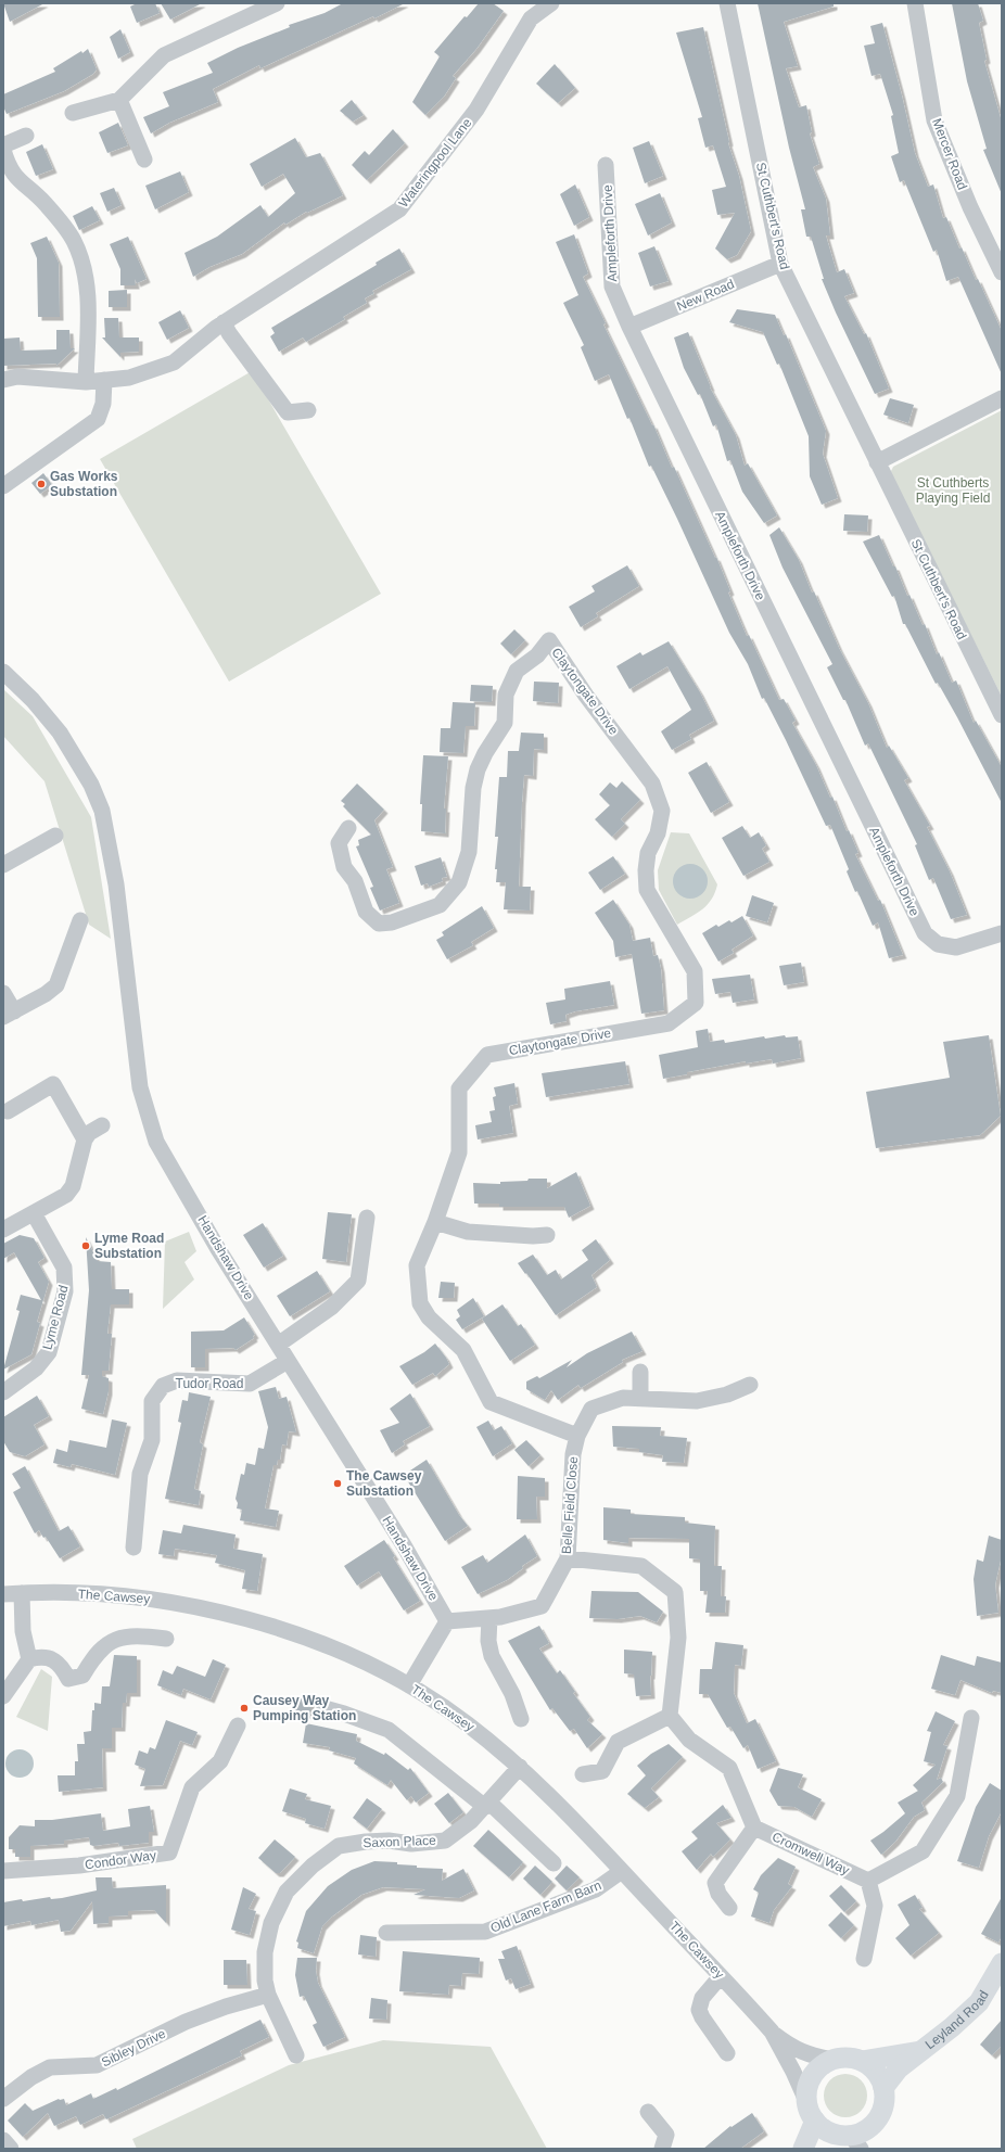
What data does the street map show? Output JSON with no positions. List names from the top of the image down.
{
  "streets": {
    "main road": ["Leyland Road"],
    "street": [
      "Mercer Road",
      "Wateringpool Lane",
      "St Cuthbert's Road",
      "Ampleforth Drive",
      "New Road",
      "Claytongate Drive",
      "Handshaw Drive",
      "Lyme Road",
      "Tudor Road",
      "Belle Field Close",
      "The Cawsey",
      "Saxon Place",
      "Cromwell Way",
      "Condor Way",
      "Old Lane Farm Barn",
      "Sibley Drive"
    ]
  },
  "crossings": [
    ["St Cuthbert's Road", "New Road"],
    ["Ampleforth Drive", "New Road"],
    ["Claytongate Drive", "Belle Field Close"],
    ["Handshaw Drive", "Tudor Road"],
    ["Handshaw Drive", "Belle Field Close"],
    ["The Cawsey", "Saxon Place"],
    ["The Cawsey", "Old Lane Farm Barn"],
    ["The Cawsey", "Leyland Road"],
    ["Saxon Place", "Sibley Drive"]
  ],
  "parks": ["St Cuthberts Playing Field"],
  "places": [
    "Gas Works Substation",
    "Lyme Road Substation",
    "The Cawsey Substation",
    "Causey Way Pumping Station"
  ]
}
